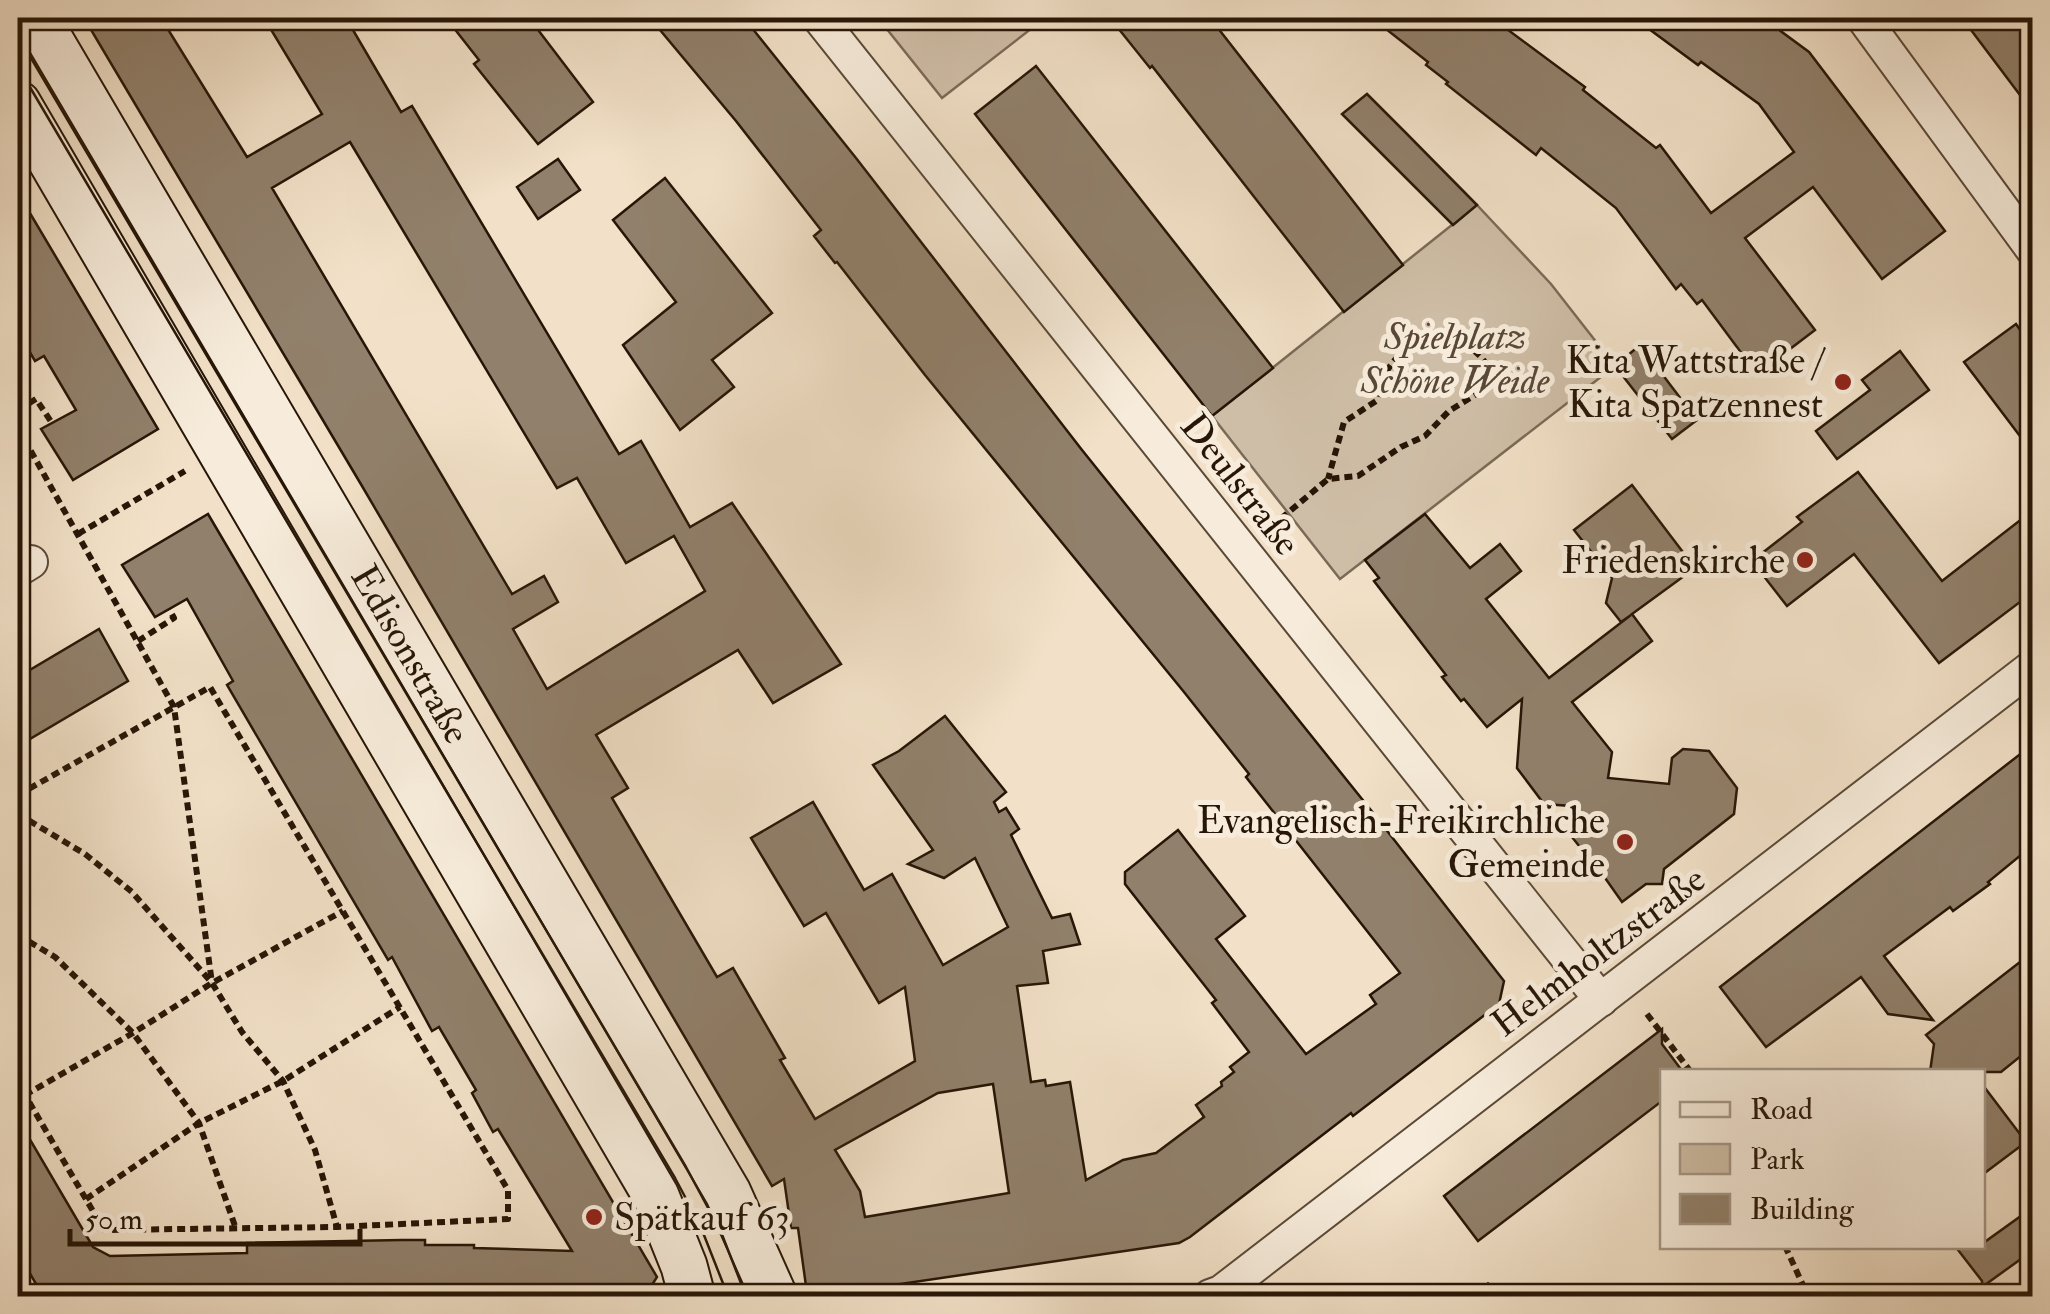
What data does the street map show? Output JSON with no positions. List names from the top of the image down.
{
  "streets": {
    "main road": ["Edisonstraße"],
    "street": ["Deulstraße", "Helmholtzstraße"]
  },
  "crossings": [
    ["Deulstraße", "Helmholtzstraße"]
  ],
  "parks": ["Spielplatz Schöne Weide"],
  "places": [
    "Kita Wattstraße / Kita Spatzennest",
    "Friedenskirche",
    "Evangelisch-Freikirchliche Gemeinde",
    "Spätkauf 63"
  ],
  "legend": ["Road", "Park", "Building"],
  "scale_bar": "50 m"
}
